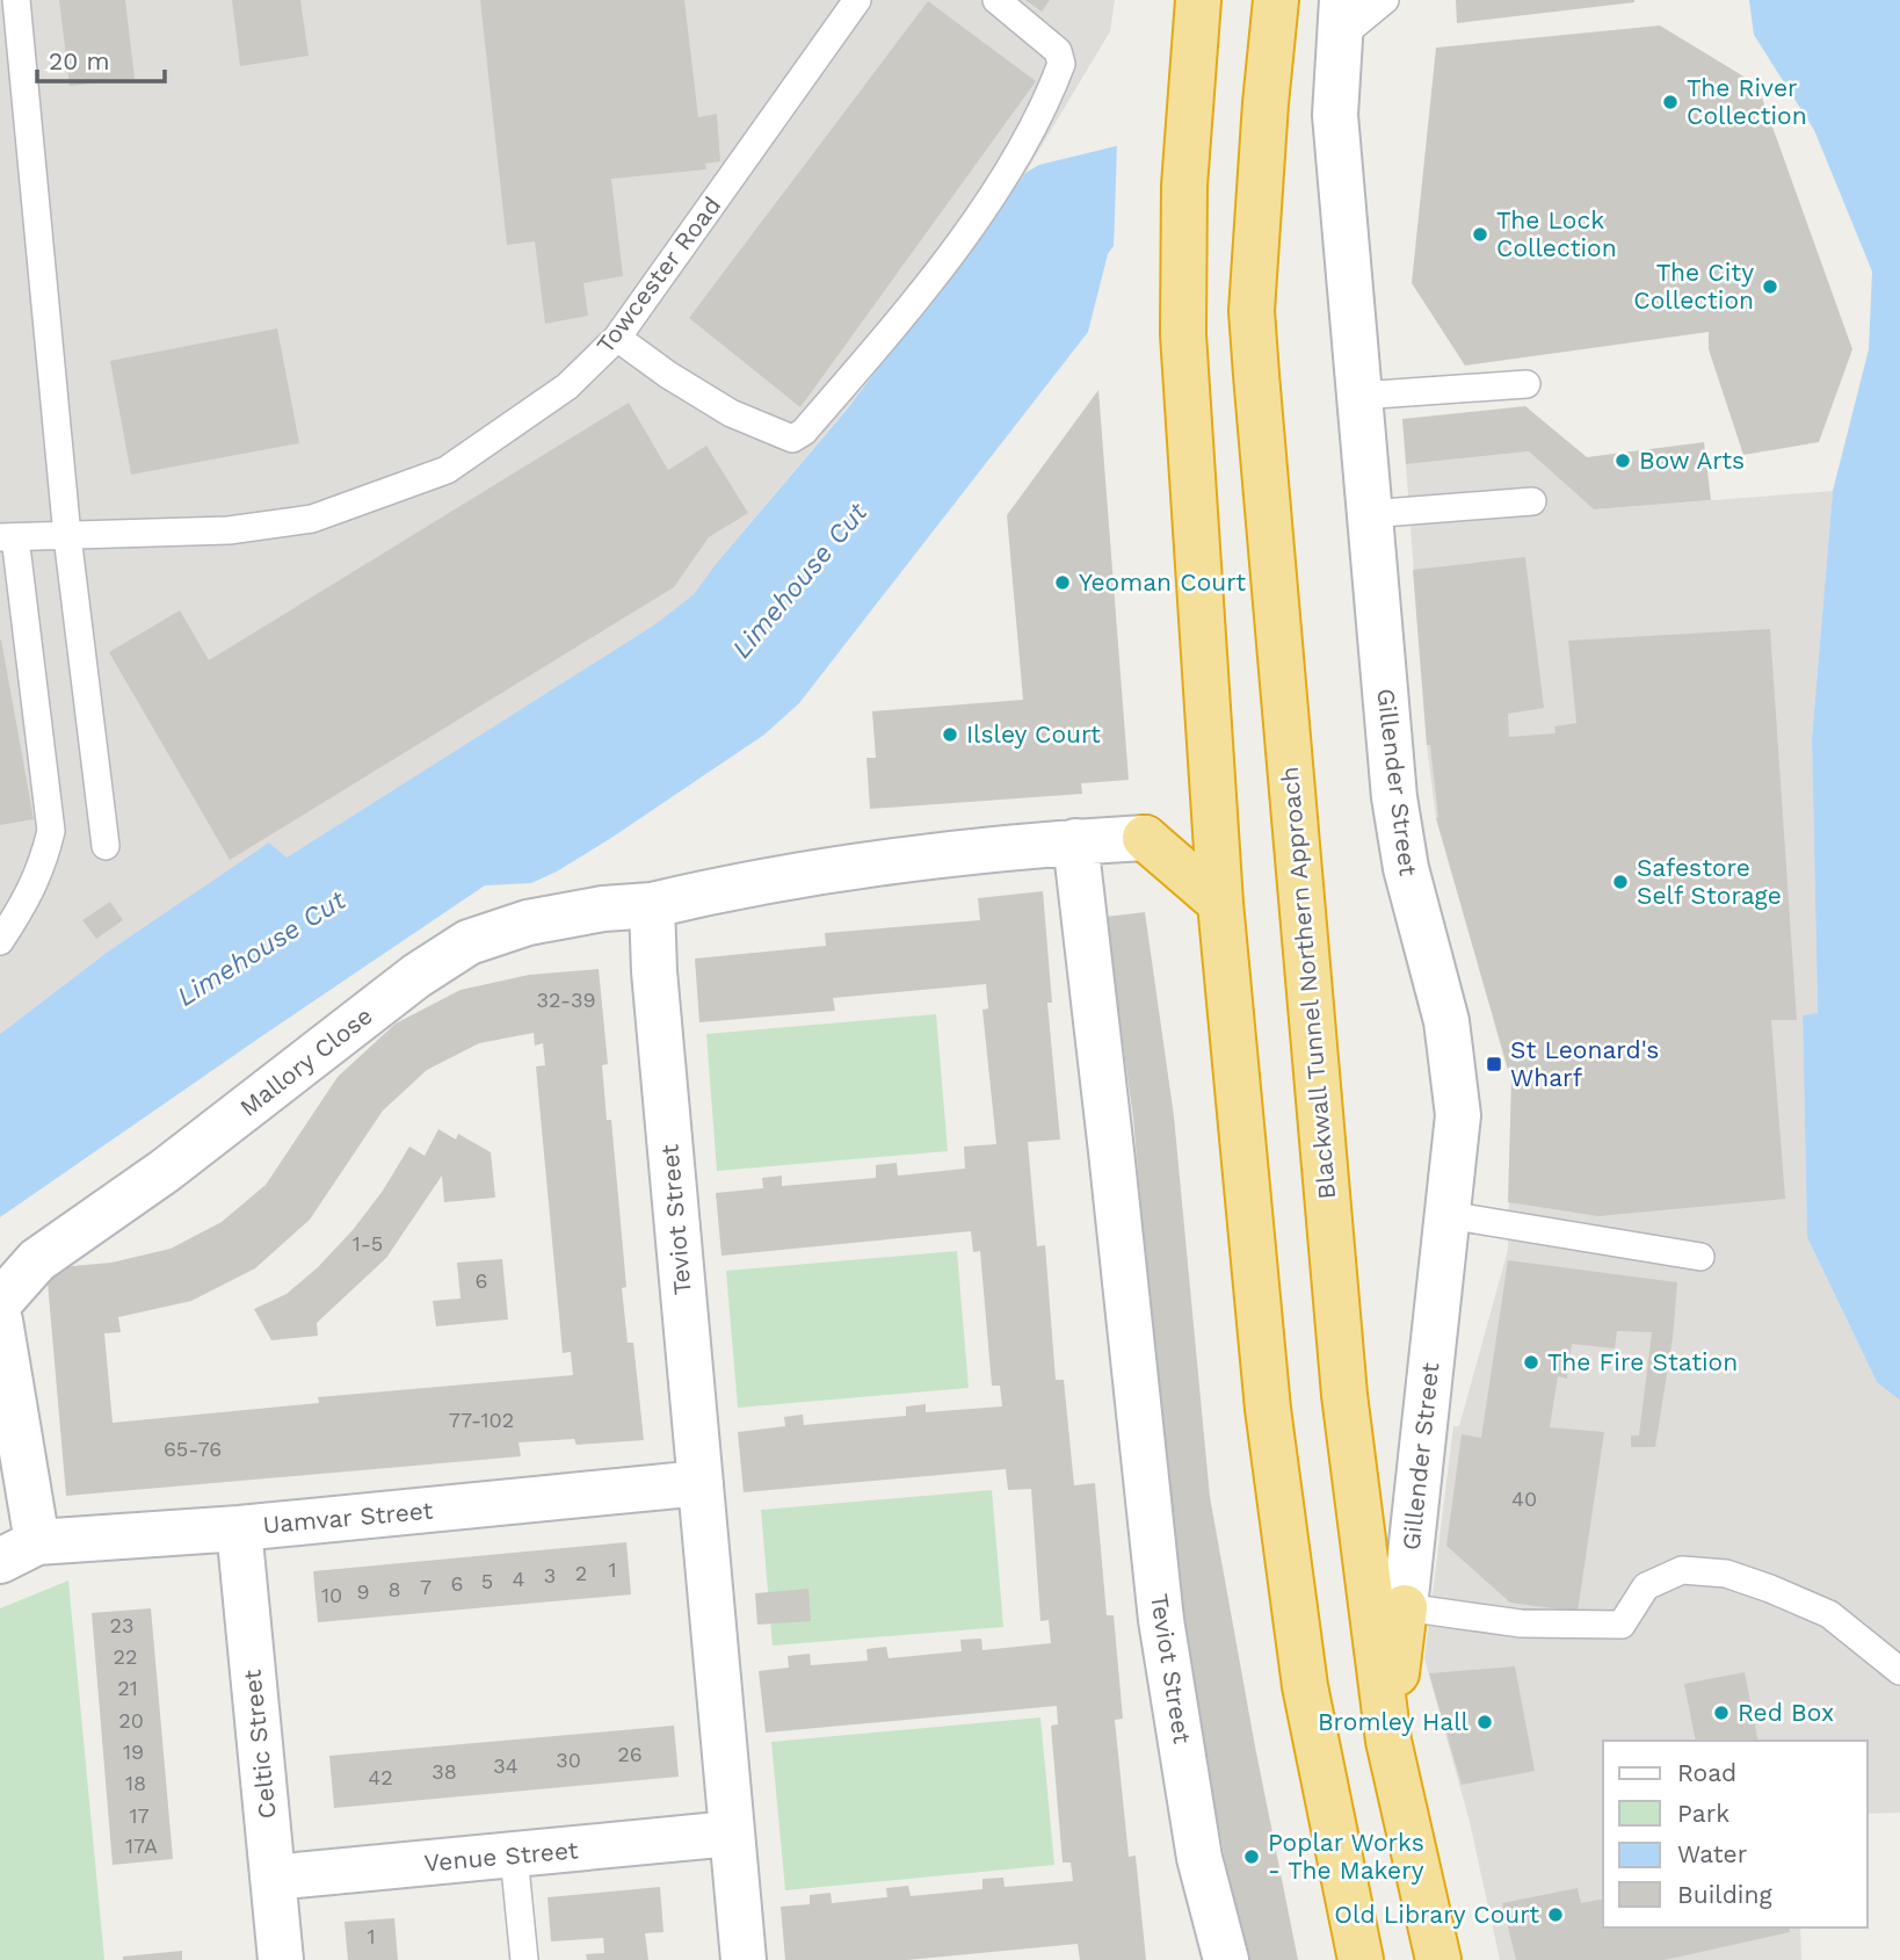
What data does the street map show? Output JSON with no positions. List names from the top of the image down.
{
  "streets": {
    "highway": ["Blackwall Tunnel Northern Approach"],
    "street": [
      "Gillender Street",
      "Mallory Close",
      "Teviot Street",
      "Uamvar Street",
      "Celtic Street",
      "Venue Street"
    ],
    "lane": ["Towcester Road"]
  },
  "crossings": [
    ["Mallory Close", "Teviot Street"],
    ["Teviot Street", "Uamvar Street"],
    ["Teviot Street", "Venue Street"],
    ["Uamvar Street", "Celtic Street"],
    ["Celtic Street", "Venue Street"]
  ],
  "water": ["Limehouse Cut"],
  "places": {
    "other": [
      "The River Collection",
      "The Lock Collection",
      "The City Collection",
      "Bow Arts",
      "Yeoman Court",
      "Ilsley Court",
      "Safestore Self Storage",
      "The Fire Station",
      "Red Box",
      "Bromley Hall",
      "Poplar Works - The Makery",
      "Old Library Court"
    ],
    "transit": ["St Leonard's Wharf"]
  },
  "house_numbers": [
    "32-39",
    "1-5",
    "6",
    "77-102",
    "65-76",
    "40",
    "1",
    "2",
    "3",
    "4",
    "5",
    "6",
    "7",
    "8",
    "9",
    "10",
    "23",
    "22",
    "21",
    "20",
    "19",
    "26",
    "30",
    "34",
    "38",
    "42",
    "18",
    "17",
    "17A",
    "1"
  ],
  "legend": [
    "Road",
    "Park",
    "Water",
    "Building"
  ],
  "scale_bar": "20 m"
}
